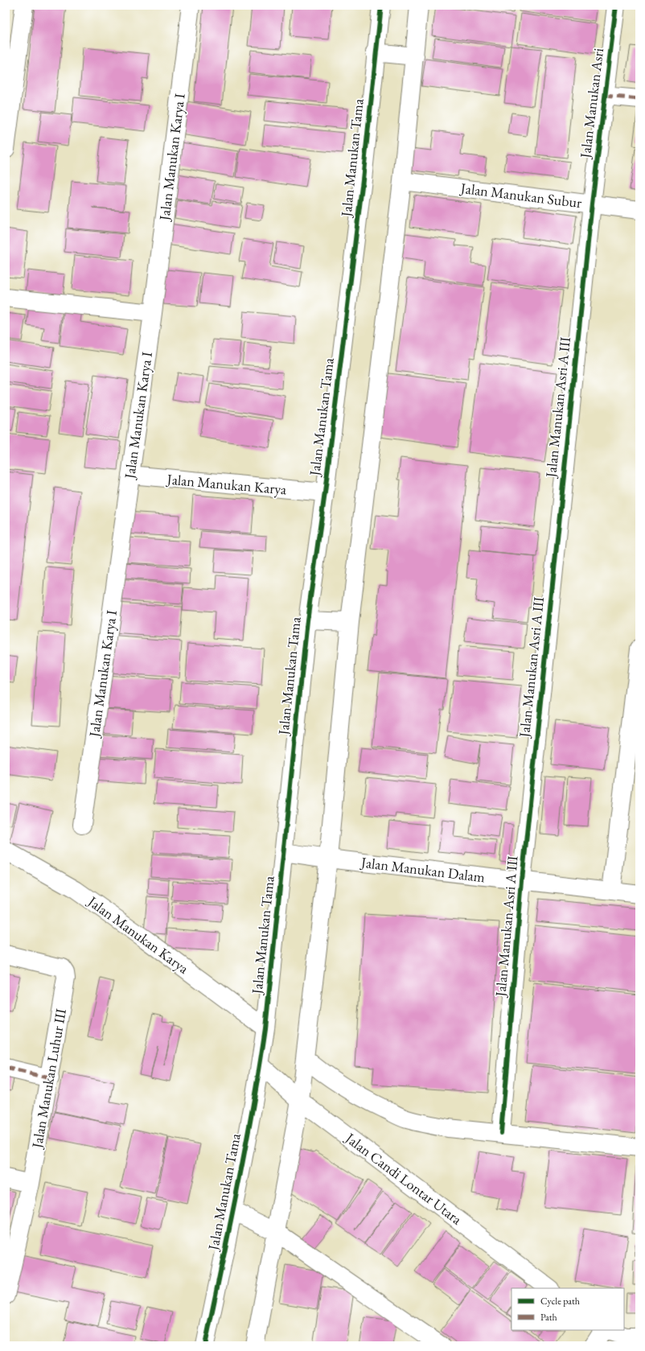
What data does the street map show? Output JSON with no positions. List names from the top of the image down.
{
  "streets": {
    "street": [
      "Jalan Manukan Asri",
      "Jalan Manukan Karya I",
      "Jalan Manukan Tama",
      "Jalan Manukan Subur",
      "Jalan Manukan Asri A III",
      "Jalan Manukan Karya",
      "Jalan Manukan Dalam",
      "Jalan Manukan Luhur III",
      "Jalan Candi Lontar Utara"
    ]
  },
  "crossings": [
    ["Jalan Manukan Asri", "Jalan Manukan Subur"],
    ["Jalan Manukan Asri", "Jalan Manukan Asri A III"],
    ["Jalan Manukan Karya I", "Jalan Manukan Karya"],
    ["Jalan Manukan Tama", "Jalan Manukan Karya"],
    ["Jalan Manukan Tama", "Jalan Manukan Dalam"],
    ["Jalan Manukan Tama", "Jalan Candi Lontar Utara"],
    ["Jalan Manukan Subur", "Jalan Manukan Asri A III"],
    ["Jalan Manukan Asri A III", "Jalan Manukan Dalam"]
  ],
  "legend": ["Cycle path", "Path"]
}
